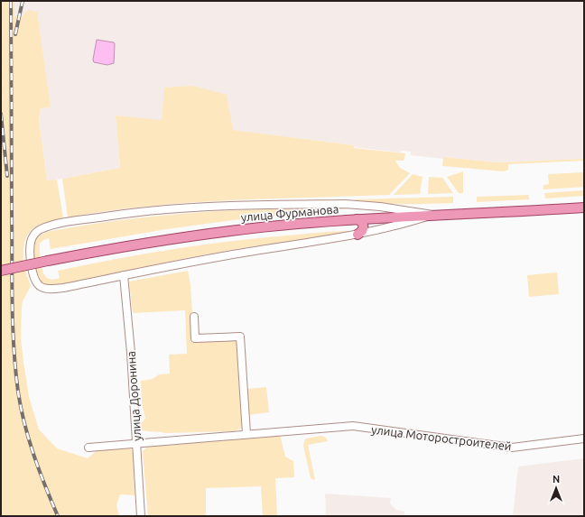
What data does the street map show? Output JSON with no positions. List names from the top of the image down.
{
  "streets": {
    "main road": ["улица Фурманова"],
    "street": ["улица Доронина", "улица Моторостроителей"]
  },
  "crossings": [
    ["улица Доронина", "улица Моторостроителей"]
  ],
  "north": "top"
}
